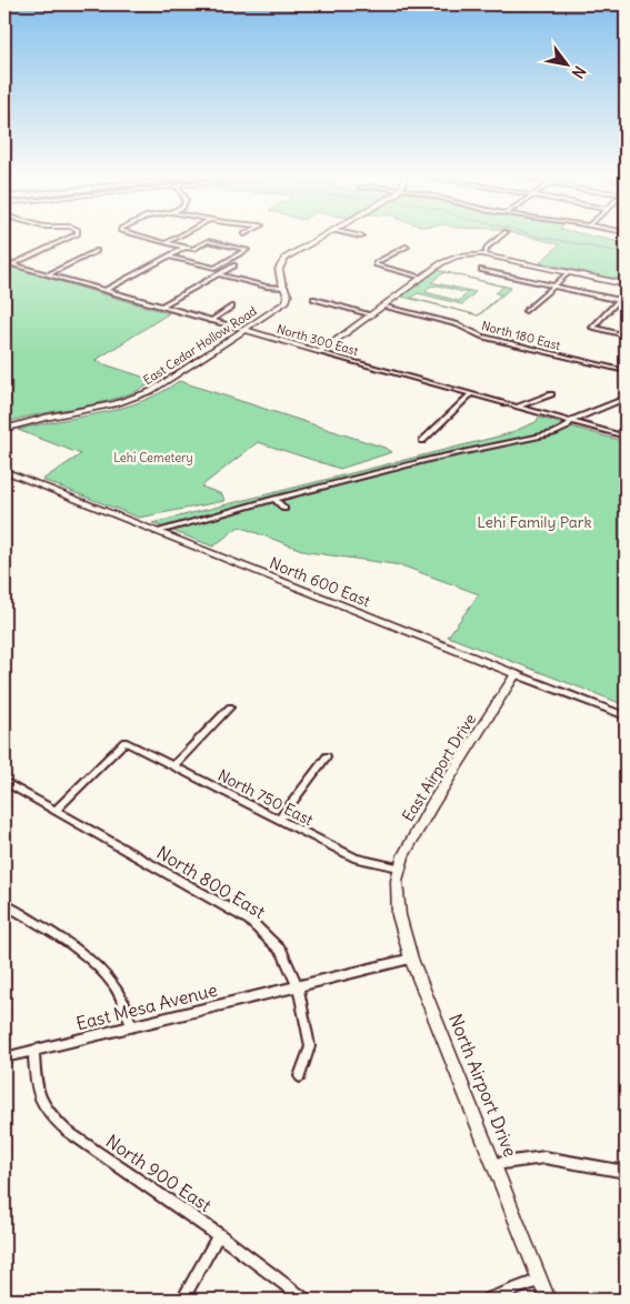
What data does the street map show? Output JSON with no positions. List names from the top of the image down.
{
  "streets": {
    "street": [
      "North 180 East",
      "North 300 East",
      "East Cedar Hollow Road",
      "North 600 East",
      "East Airport Drive",
      "North 750 East",
      "North 800 East",
      "East Mesa Avenue",
      "North Airport Drive",
      "North 900 East"
    ]
  },
  "crossings": [
    ["North 300 East", "East Cedar Hollow Road"],
    ["North 600 East", "East Airport Drive"],
    ["East Airport Drive", "North 750 East"],
    ["East Airport Drive", "North Airport Drive"],
    ["North 750 East", "North 800 East"],
    ["North 750 East", "North Airport Drive"],
    ["North 800 East", "East Mesa Avenue"],
    ["East Mesa Avenue", "North Airport Drive"],
    ["East Mesa Avenue", "North 900 East"]
  ],
  "parks": ["Lehi Cemetery", "Lehi Family Park"],
  "north": "bottom right"
}
